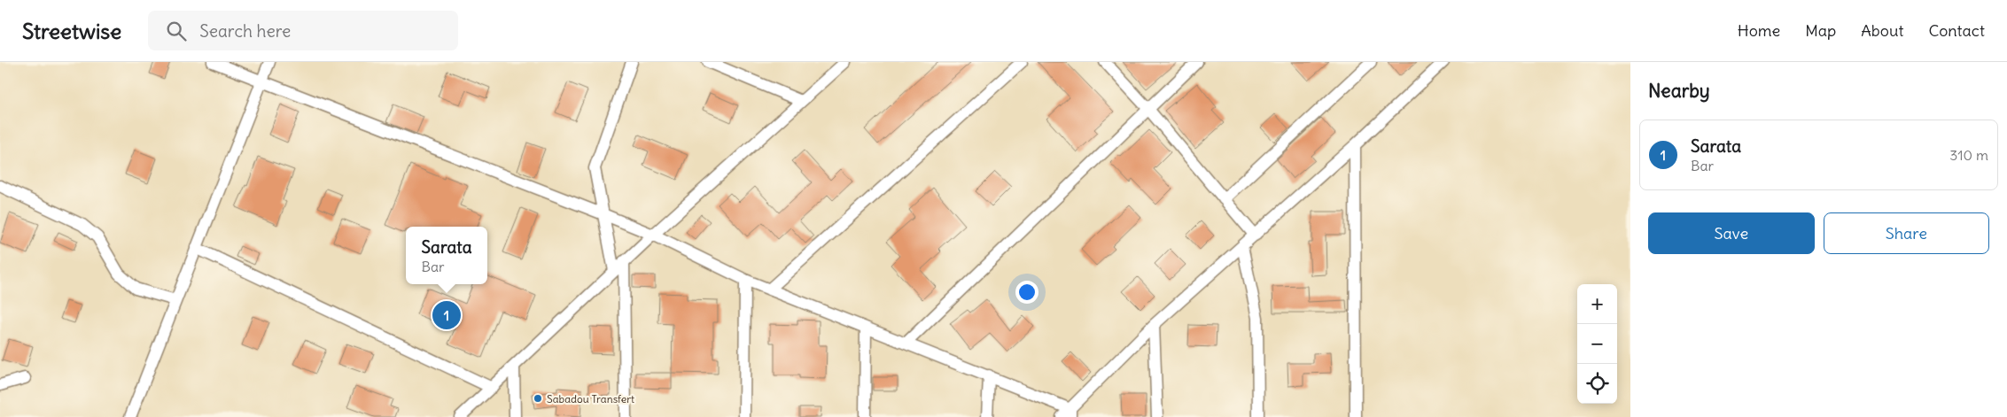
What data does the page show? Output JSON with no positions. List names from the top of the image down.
{
  "places": ["Sabadou Transfert"],
  "page": {
    "header": "Streetwise",
    "search": "Search here",
    "nav": [
      "Home",
      "Map",
      "About",
      "Contact"
    ],
    "heading": "Nearby",
    "list": [
      {
        "mark": "1",
        "name": "Sarata",
        "note": "Bar",
        "value": "310 m"
      }
    ],
    "buttons": ["Save", "Share"],
    "popup": ["Sarata", "Bar"],
    "map_buttons": ["+", "−"],
    "pins": "1"
  }
}
